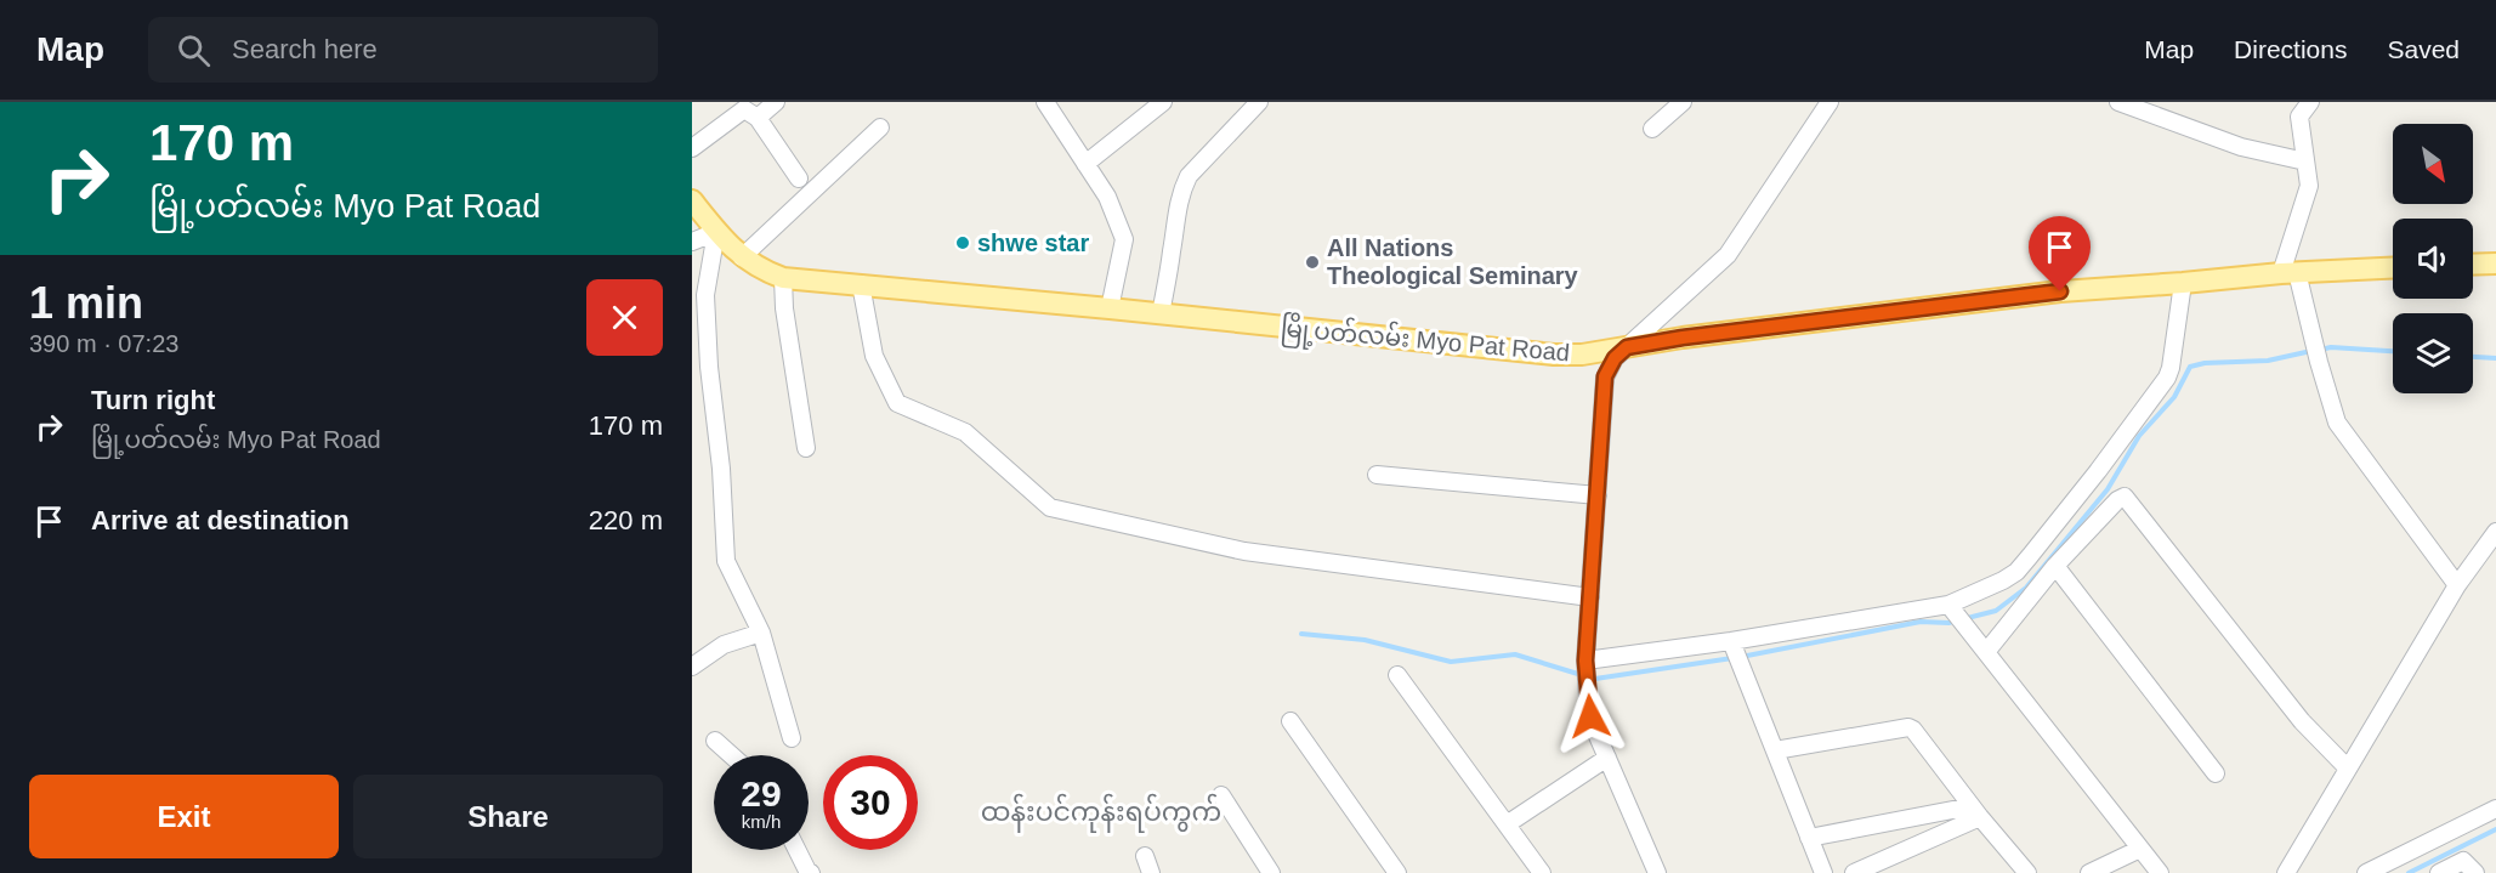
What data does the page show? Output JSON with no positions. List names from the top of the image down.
{
  "streets": {
    "main road": ["မြို့ပတ်လမ်း Myo Pat Road"]
  },
  "districts": ["ထန်းပင်ကုန်းရပ်ကွက်"],
  "places": ["shwe star", "All Nations Theological Seminary"],
  "north": "bottom right",
  "page": {
    "header": "Map",
    "search": "Search here",
    "nav": ["Map", "Directions", "Saved"],
    "turn": ["170 m", "မြို့ပတ်လမ်း Myo Pat Road"],
    "heading": ["1 min", "390 m · 07:23"],
    "list": [
      {
        "name": "Turn right",
        "note": "မြို့ပတ်လမ်း Myo Pat Road",
        "value": "170 m"
      },
      {
        "name": "Arrive at destination",
        "value": "220 m"
      }
    ],
    "speed": "29 km/h",
    "limit": "30",
    "buttons": ["Exit", "Share"]
  }
}
